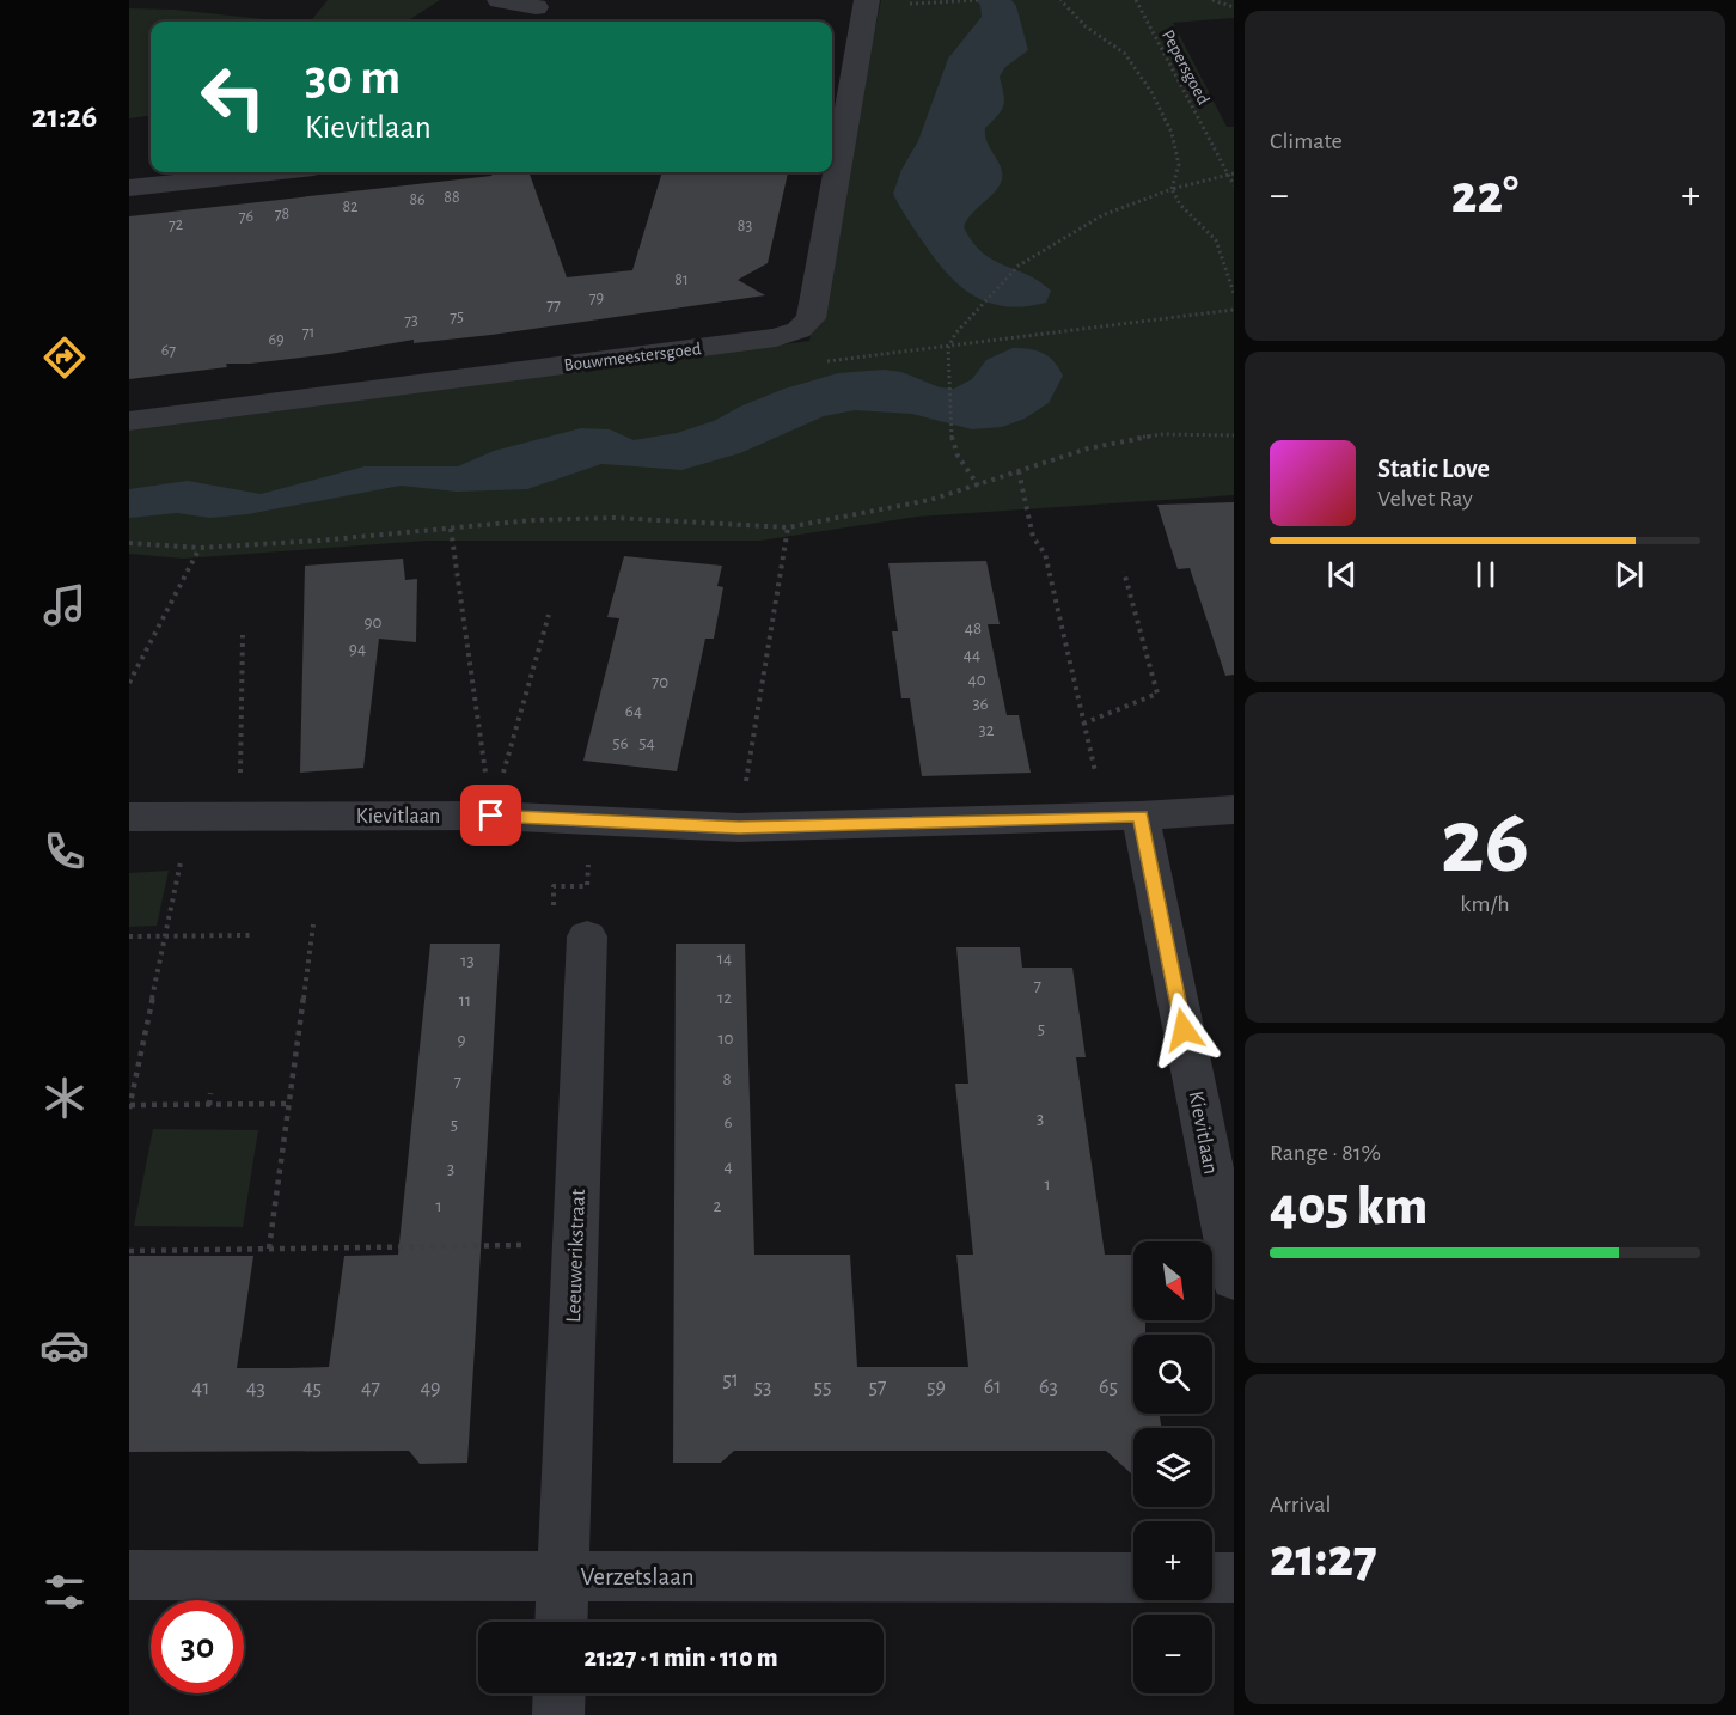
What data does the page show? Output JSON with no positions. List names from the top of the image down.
{
  "streets": {
    "street": [
      "Bouwmeestersgoed",
      "Kievitlaan",
      "Leeuwerikstraat",
      "Verzetslaan"
    ],
    "path": ["Pepersgoed"]
  },
  "crossings": [
    ["Leeuwerikstraat", "Verzetslaan"]
  ],
  "house_numbers": [
    "88",
    "86",
    "82",
    "78",
    "76",
    "72",
    "83",
    "81",
    "79",
    "77",
    "75",
    "73",
    "71",
    "69",
    "67",
    "90",
    "48",
    "94",
    "44",
    "40",
    "70",
    "36",
    "64",
    "32",
    "56",
    "54",
    "14",
    "13",
    "7",
    "12",
    "11",
    "5",
    "10",
    "9",
    "8",
    "7",
    "3",
    "6",
    "5",
    "4",
    "3",
    "1",
    "1",
    "2",
    "51",
    "53",
    "55",
    "57",
    "59",
    "61",
    "63",
    "65",
    "41",
    "43",
    "45",
    "47",
    "49"
  ],
  "north": "bottom right",
  "page": {
    "tabs": "21:26",
    "tile": [
      "Climate",
      ["26", "km/h"],
      ["Range · 81%", "405 km"],
      ["Arrival", "21:27"]
    ],
    "turn": ["30 m", "Kievitlaan"],
    "heat": ["−", "22°", "+"],
    "song": ["Static Love", "Velvet Ray"],
    "map_buttons": ["+", "−"],
    "limit": "30",
    "trip": "21:27 · 1 min · 110 m"
  }
}
